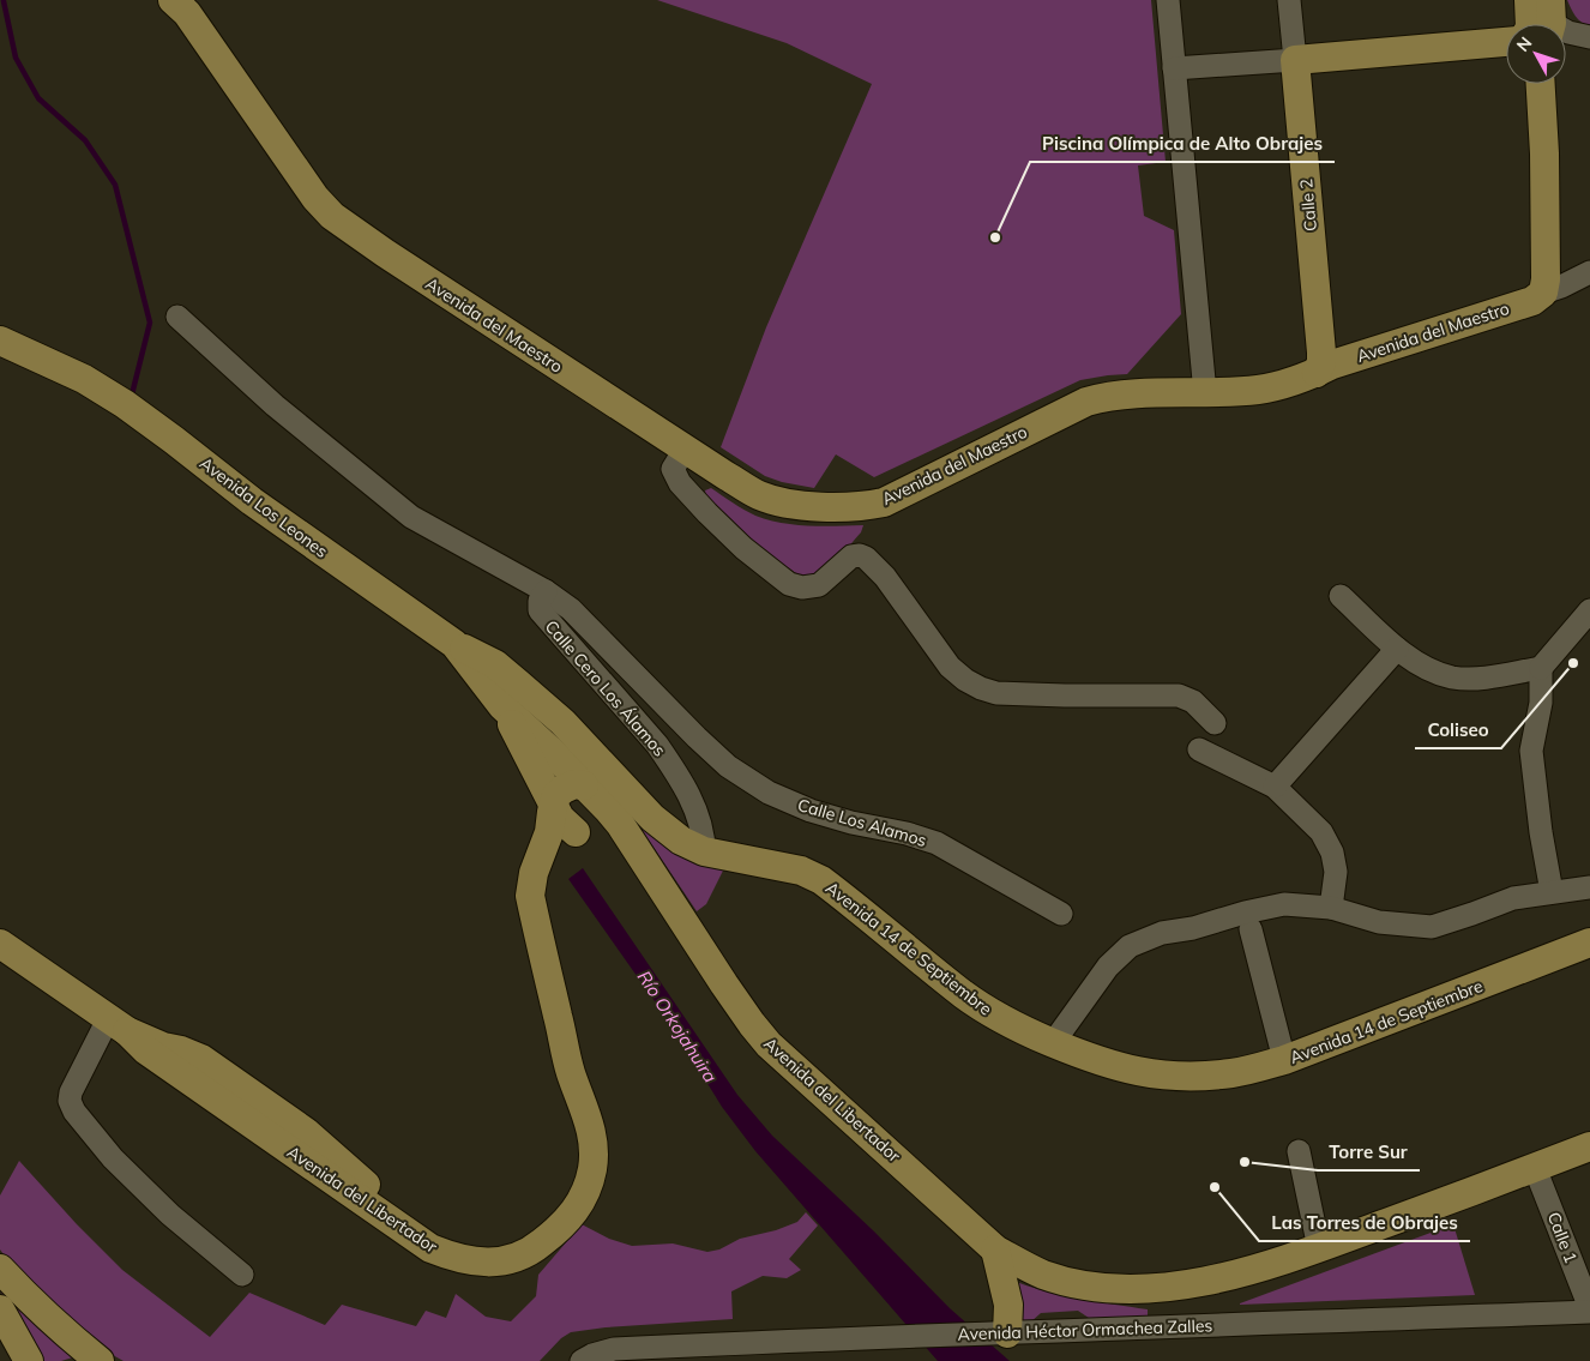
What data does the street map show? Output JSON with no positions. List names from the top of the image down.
{
  "streets": {
    "main road": [
      "Calle 2",
      "Avenida del Maestro",
      "Avenida Los Leones",
      "Avenida 14 de Septiembre",
      "Avenida del Libertador"
    ],
    "street": [
      "Calle Cero Los Álamos",
      "Calle Los Alamos",
      "Calle 1",
      "Avenida Héctor Ormachea Zalles"
    ]
  },
  "crossings": [
    ["Calle 2", "Avenida del Maestro"],
    ["Avenida Los Leones", "Avenida 14 de Septiembre"],
    ["Avenida Los Leones", "Avenida del Libertador"],
    ["Calle Cero Los Álamos", "Calle Los Alamos"],
    ["Calle Cero Los Álamos", "Avenida 14 de Septiembre"],
    ["Avenida del Libertador", "Calle 1"],
    ["Calle 1", "Avenida Héctor Ormachea Zalles"]
  ],
  "water": ["Río Orkojahuira"],
  "places": [
    "Piscina Olímpica de Alto Obrajes",
    "Coliseo",
    "Torre Sur",
    "Las Torres de Obrajes"
  ],
  "north": "top left"
}
